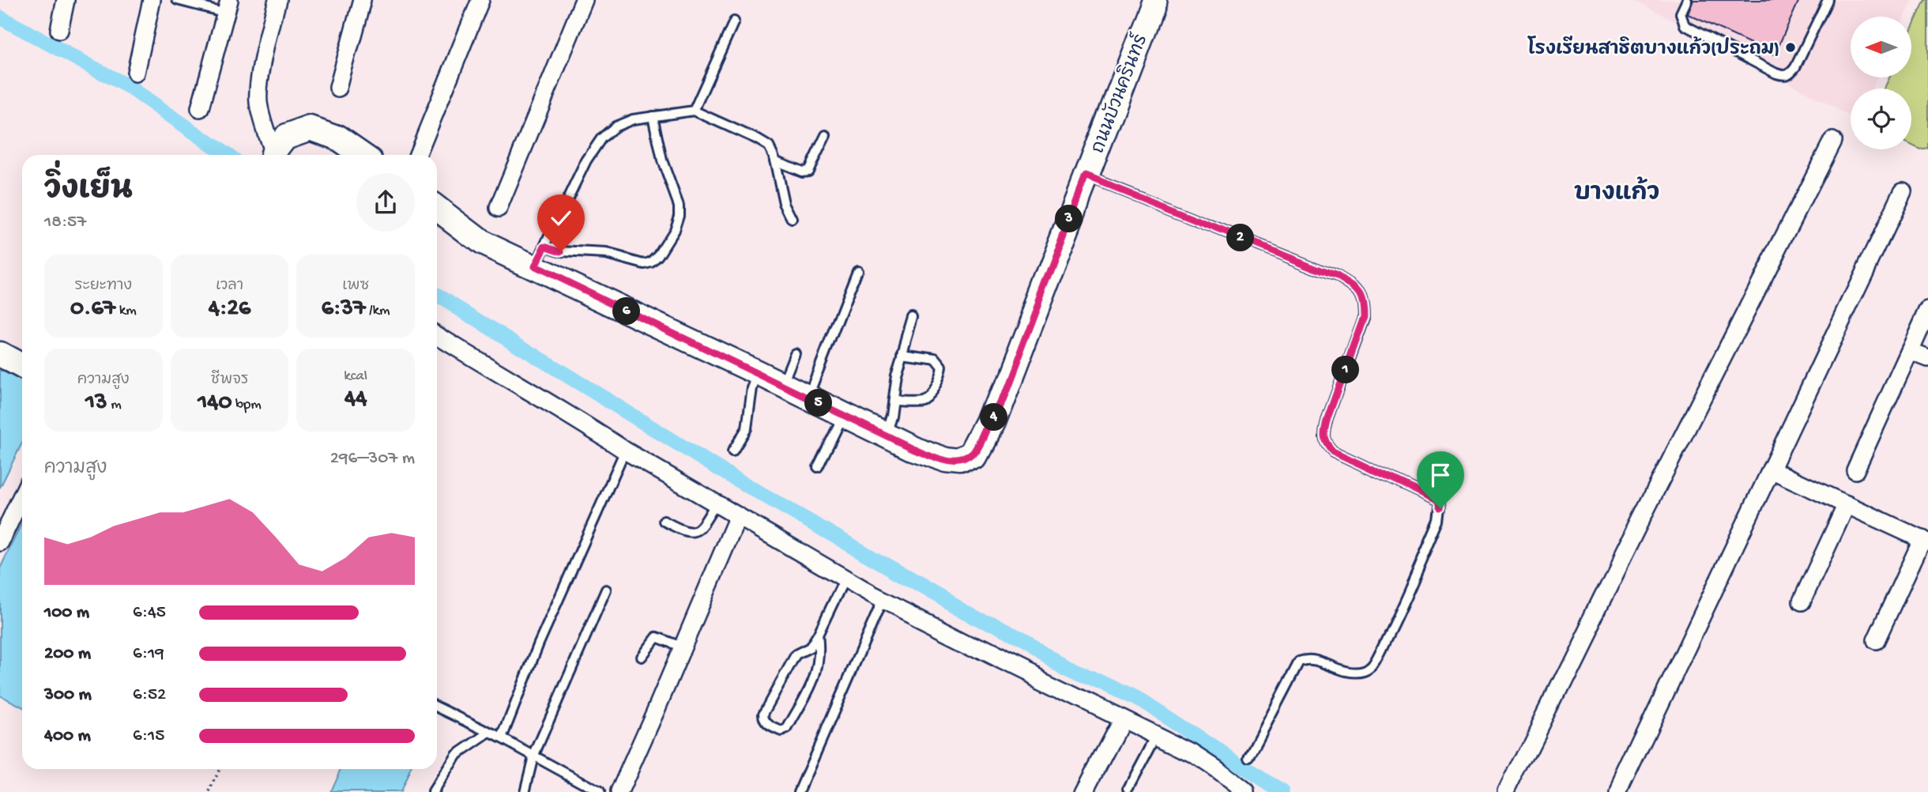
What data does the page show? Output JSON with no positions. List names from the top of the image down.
{
  "streets": {
    "street": ["ถนนบัวนครินทร์"]
  },
  "districts": ["บางแก้ว"],
  "places": ["โรงเรียนสาธิตบางแก้ว(ประถม)"],
  "north": "left",
  "page": {
    "heading": ["วิ่งเย็น", "18:57"],
    "pins": [
      "3",
      "2",
      "6",
      "1",
      "5",
      "4"
    ],
    "stats": [
      ["ระยะทาง", "0.67 km"],
      ["เวลา", "4:26"],
      ["เพซ", "6:37 /km"],
      ["ความสูง", "13 m"],
      ["ชีพจร", "140 bpm"],
      ["kcal", "44"]
    ],
    "chart": ["ความสูง", "296–307 m"],
    "list": [
      {
        "name": "100 m",
        "note": "6:45"
      },
      {
        "name": "200 m",
        "note": "6:19"
      },
      {
        "name": "300 m",
        "note": "6:52"
      },
      {
        "name": "400 m",
        "note": "6:15"
      }
    ]
  }
}
